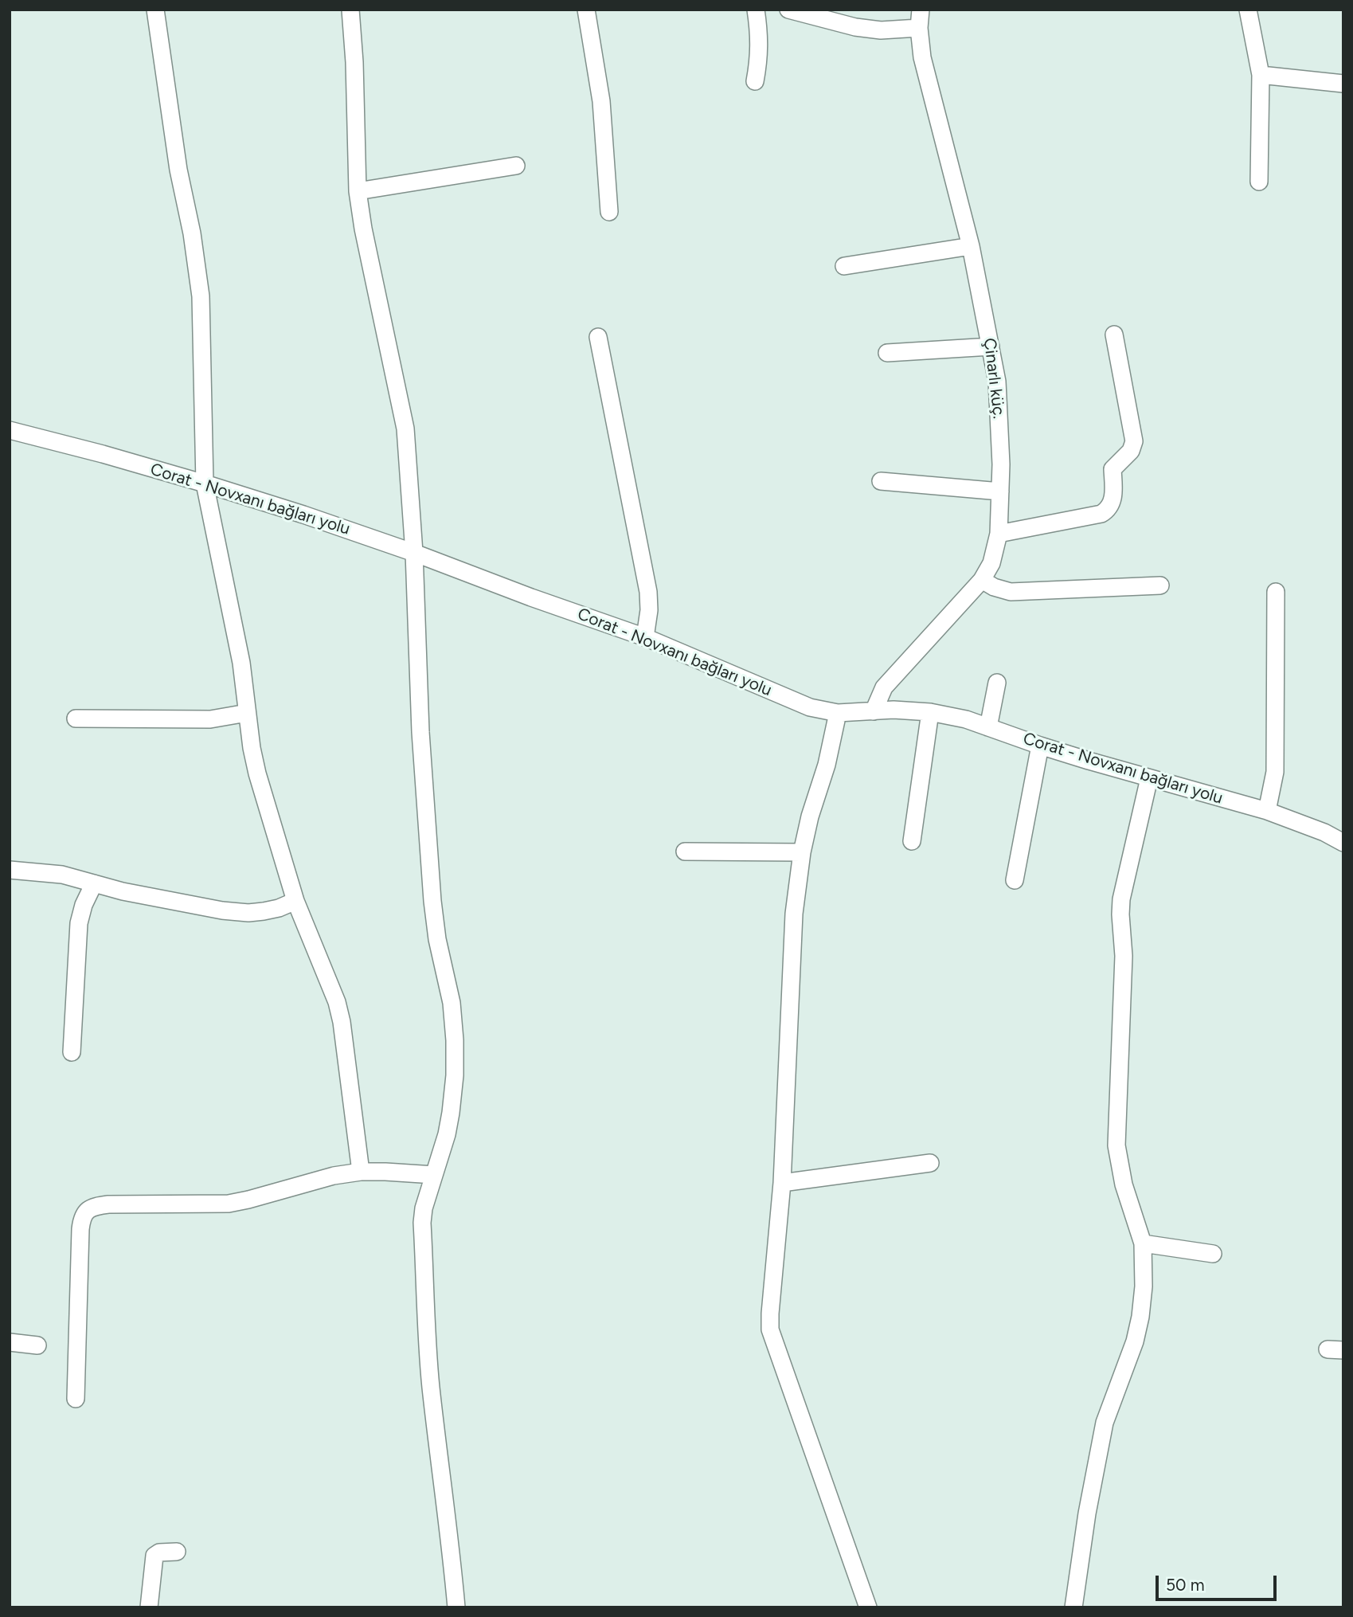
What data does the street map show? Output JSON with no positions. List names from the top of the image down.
{
  "streets": {
    "street": ["Çinarlı küç.", "Corat - Novxanı bağları yolu"]
  },
  "crossings": [
    ["Çinarlı küç.", "Corat - Novxanı bağları yolu"]
  ],
  "scale_bar": "50 m"
}
